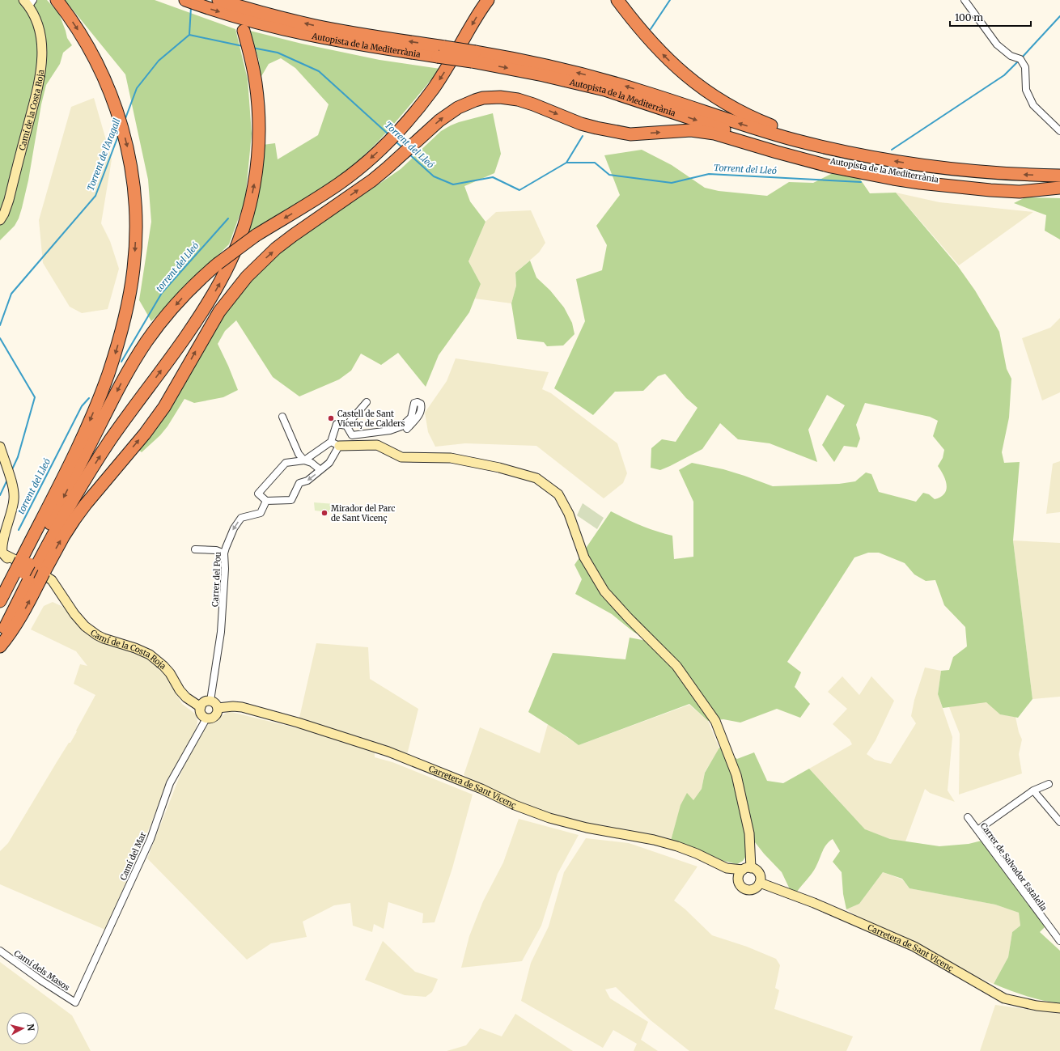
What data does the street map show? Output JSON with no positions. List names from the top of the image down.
{
  "streets": {
    "highway": ["Autopista de la Mediterrània"],
    "street": [
      "Camí de la Costa Roja",
      "Carrer del Pou",
      "Carretera de Sant Vicenç",
      "Camí del Mar",
      "Carrer de Salvador Estalella",
      "Camí dels Masos"
    ]
  },
  "crossings": [
    ["Camí de la Costa Roja", "Carrer del Pou"],
    ["Camí de la Costa Roja", "Carretera de Sant Vicenç"],
    ["Camí de la Costa Roja", "Camí del Mar"],
    ["Carrer del Pou", "Carretera de Sant Vicenç"],
    ["Carrer del Pou", "Camí del Mar"],
    ["Carretera de Sant Vicenç", "Camí del Mar"],
    ["Camí del Mar", "Camí dels Masos"]
  ],
  "water": ["Torrent del Lleó", "Torrent de l'Aragall", "torrent del Lleó"],
  "places": ["Castell de Sant Vicenç de Calders", "Mirador del Parc de Sant Vicenç"],
  "scale_bar": "100 m",
  "north": "right"
}
